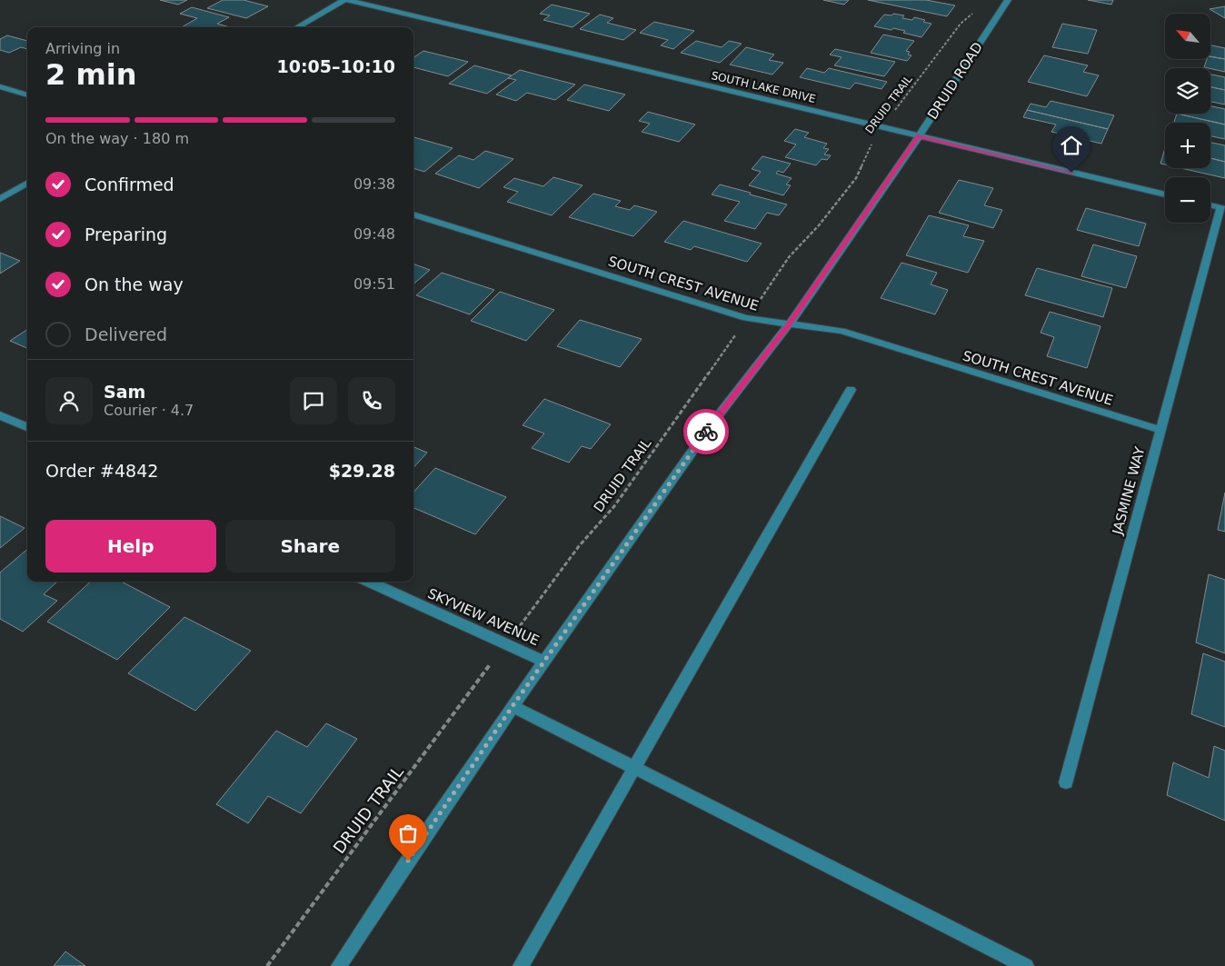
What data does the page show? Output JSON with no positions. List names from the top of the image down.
{
  "streets": {
    "street": [
      "DRUID ROAD",
      "SOUTH LAKE DRIVE",
      "SOUTH CREST AVENUE",
      "JASMINE WAY",
      "SKYVIEW AVENUE"
    ],
    "path": ["DRUID TRAIL"]
  },
  "crossings": [
    ["DRUID ROAD", "SOUTH LAKE DRIVE"],
    ["DRUID ROAD", "SOUTH CREST AVENUE"],
    ["DRUID ROAD", "SKYVIEW AVENUE"],
    ["SOUTH LAKE DRIVE", "DRUID TRAIL"],
    ["SOUTH CREST AVENUE", "JASMINE WAY"]
  ],
  "north": "top left",
  "page": {
    "map_buttons": ["+", "−"],
    "heading": ["2 min", "Arriving in", "10:05–10:10"],
    "panel": [
      "Sam",
      "Courier · 4.7",
      "Order #4842",
      "$29.28"
    ],
    "bar": "On the way · 180 m",
    "list": [
      ["Confirmed", "09:38"],
      ["Preparing", "09:48"],
      ["On the way", "09:51"],
      "Delivered"
    ],
    "buttons": ["Help", "Share"]
  }
}
